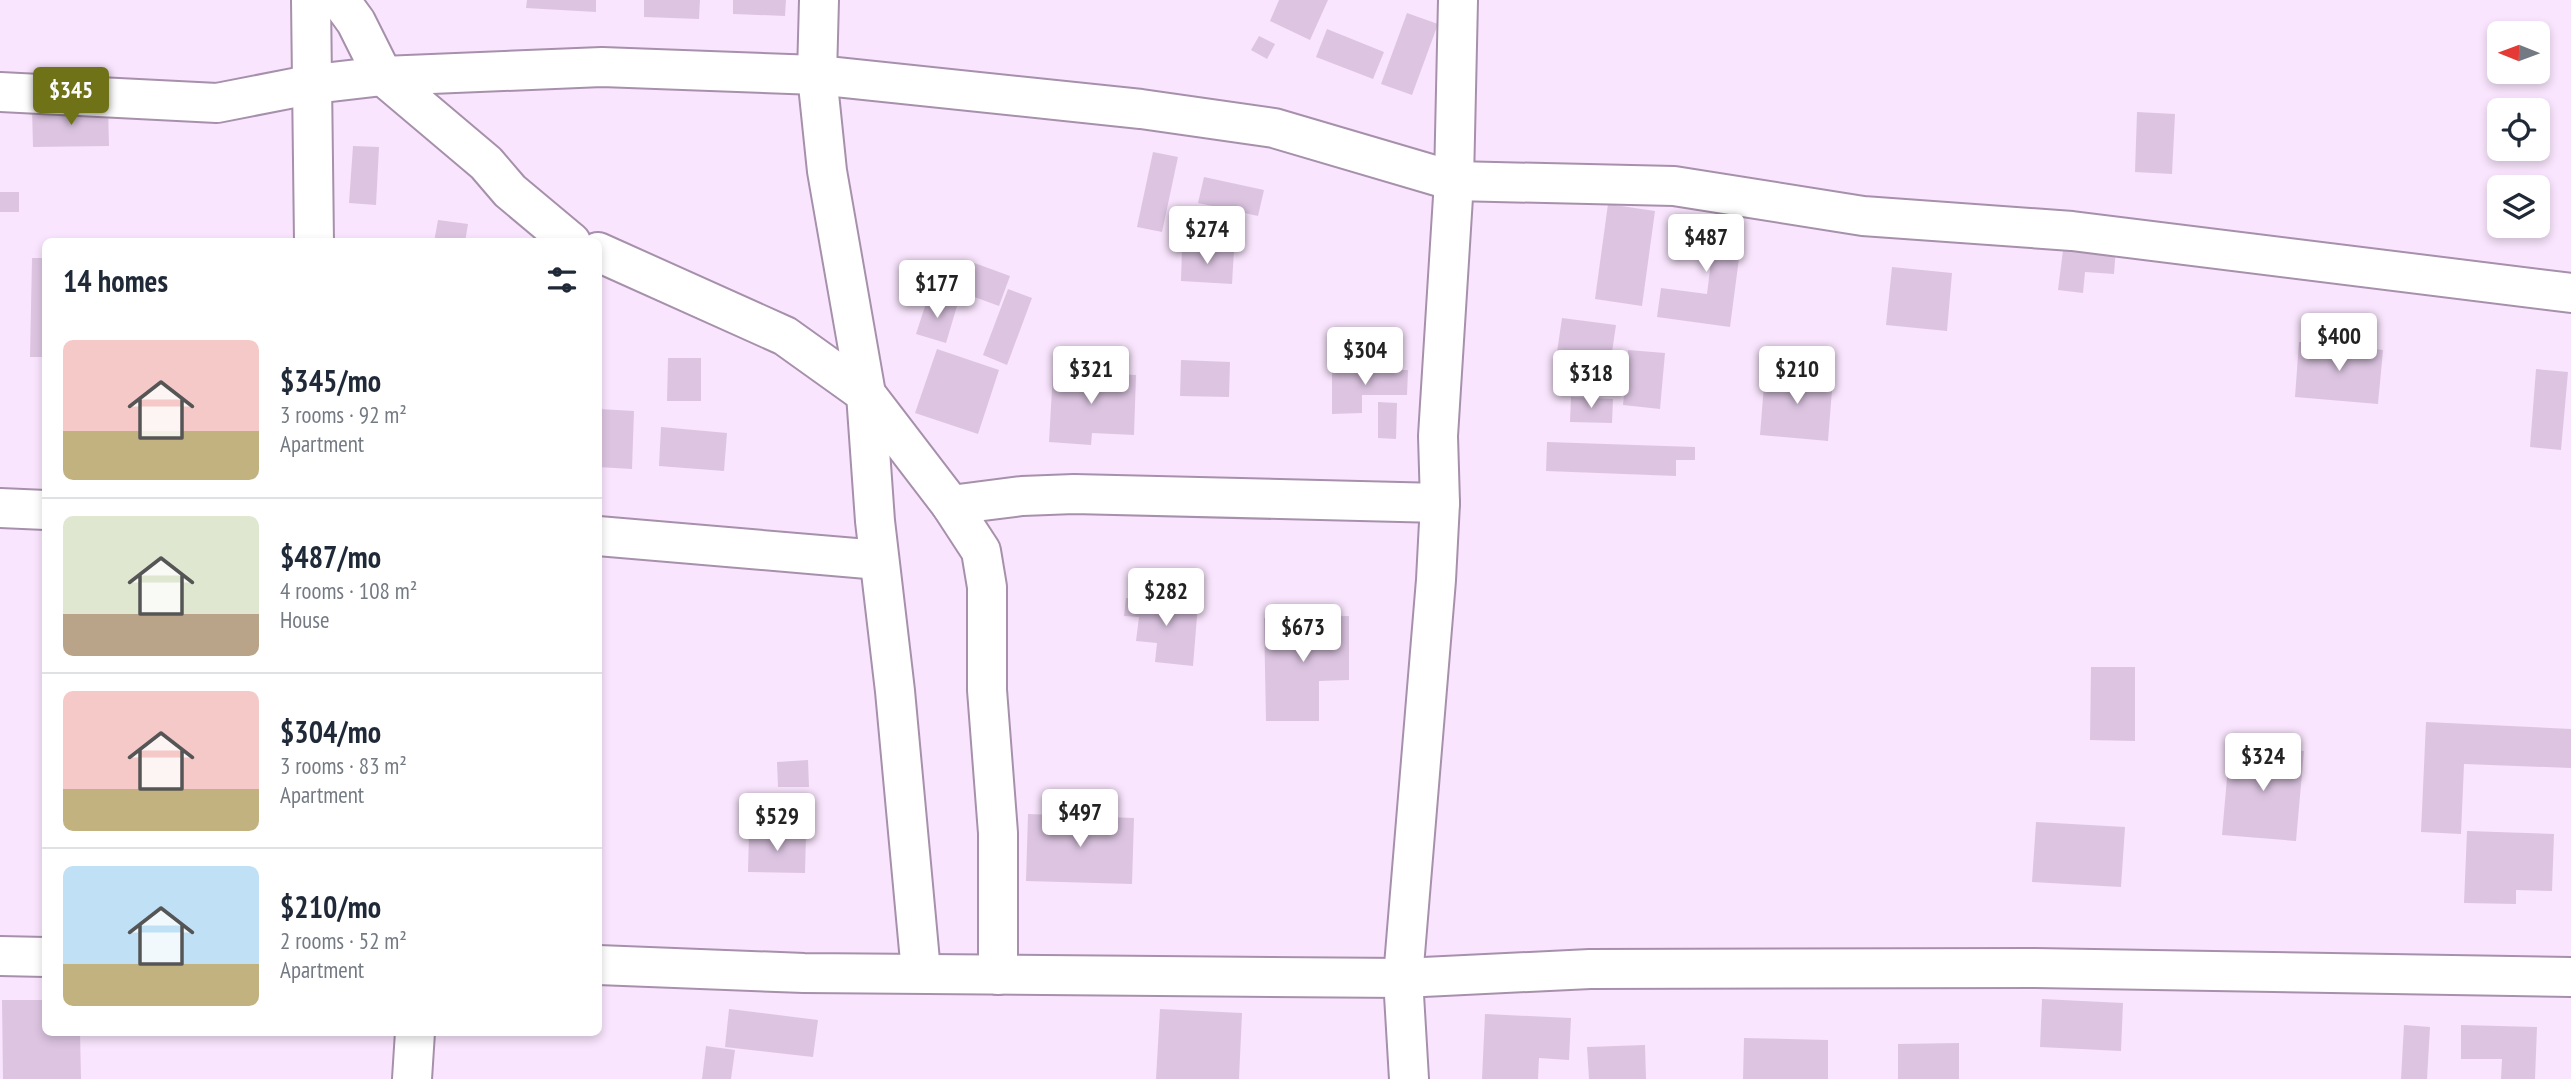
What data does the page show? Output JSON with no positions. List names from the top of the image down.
{
  "north": "left",
  "page": {
    "price": [
      "$345",
      "$274",
      "$487",
      "$177",
      "$400",
      "$304",
      "$321",
      "$210",
      "$318",
      "$282",
      "$673",
      "$324",
      "$497",
      "$529"
    ],
    "heading": "14 homes",
    "list": [
      {
        "name": "$345/mo",
        "note": "3 rooms · 92 m² · Apartment"
      },
      {
        "name": "$487/mo",
        "note": "4 rooms · 108 m² · House"
      },
      {
        "name": "$304/mo",
        "note": "3 rooms · 83 m² · Apartment"
      },
      {
        "name": "$210/mo",
        "note": "2 rooms · 52 m² · Apartment"
      }
    ]
  }
}
